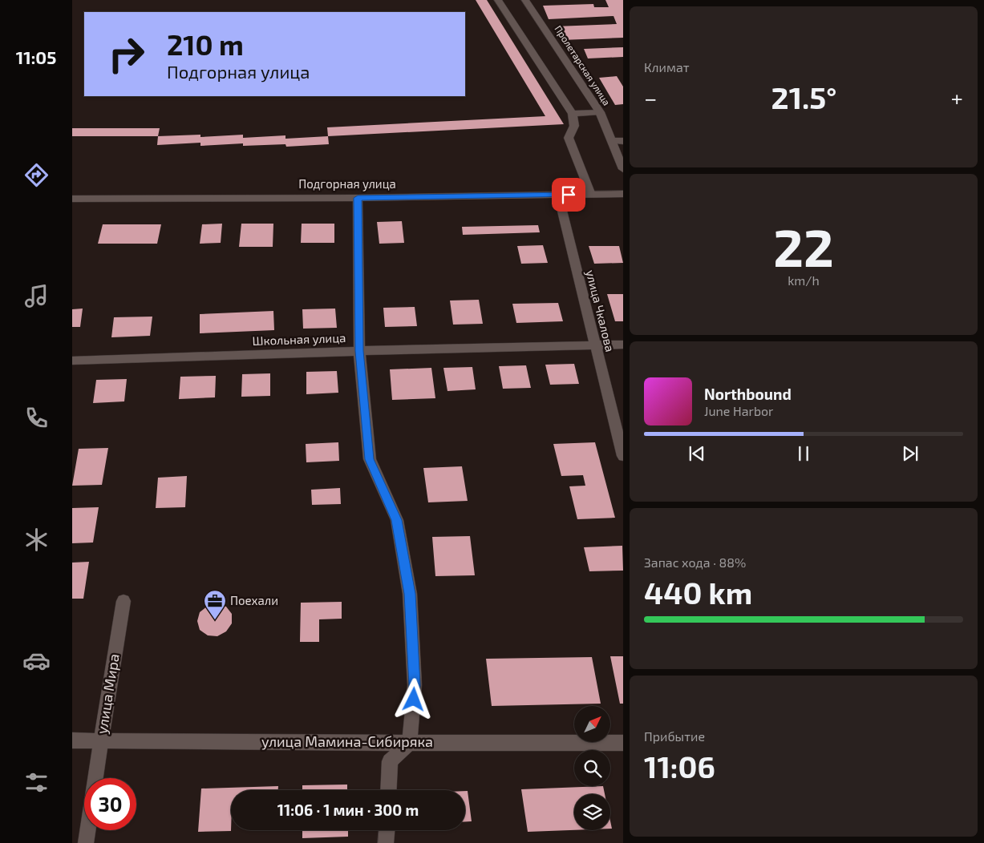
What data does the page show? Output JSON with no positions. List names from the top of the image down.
{
  "streets": {
    "street": [
      "Пролетарская улица",
      "Подгорная улица",
      "улица Чкалова",
      "Школьная улица",
      "улица Мира",
      "улица Мамина-Сибиряка"
    ]
  },
  "crossings": [
    ["Подгорная улица", "улица Чкалова"],
    ["улица Чкалова", "Школьная улица"],
    ["улица Мира", "улица Мамина-Сибиряка"]
  ],
  "places": {
    "office": ["Поехали"]
  },
  "north": "top right",
  "page": {
    "tabs": "11:05",
    "tile": [
      "Климат",
      ["22", "km/h"],
      ["Запас хода · 88%", "440 km"],
      ["Прибытие", "11:06"]
    ],
    "turn": ["210 m", "Подгорная улица"],
    "heat": ["−", "21.5°", "+"],
    "song": ["Northbound", "June Harbor"],
    "limit": "30",
    "trip": "11:06 · 1 мин · 300 m"
  }
}
